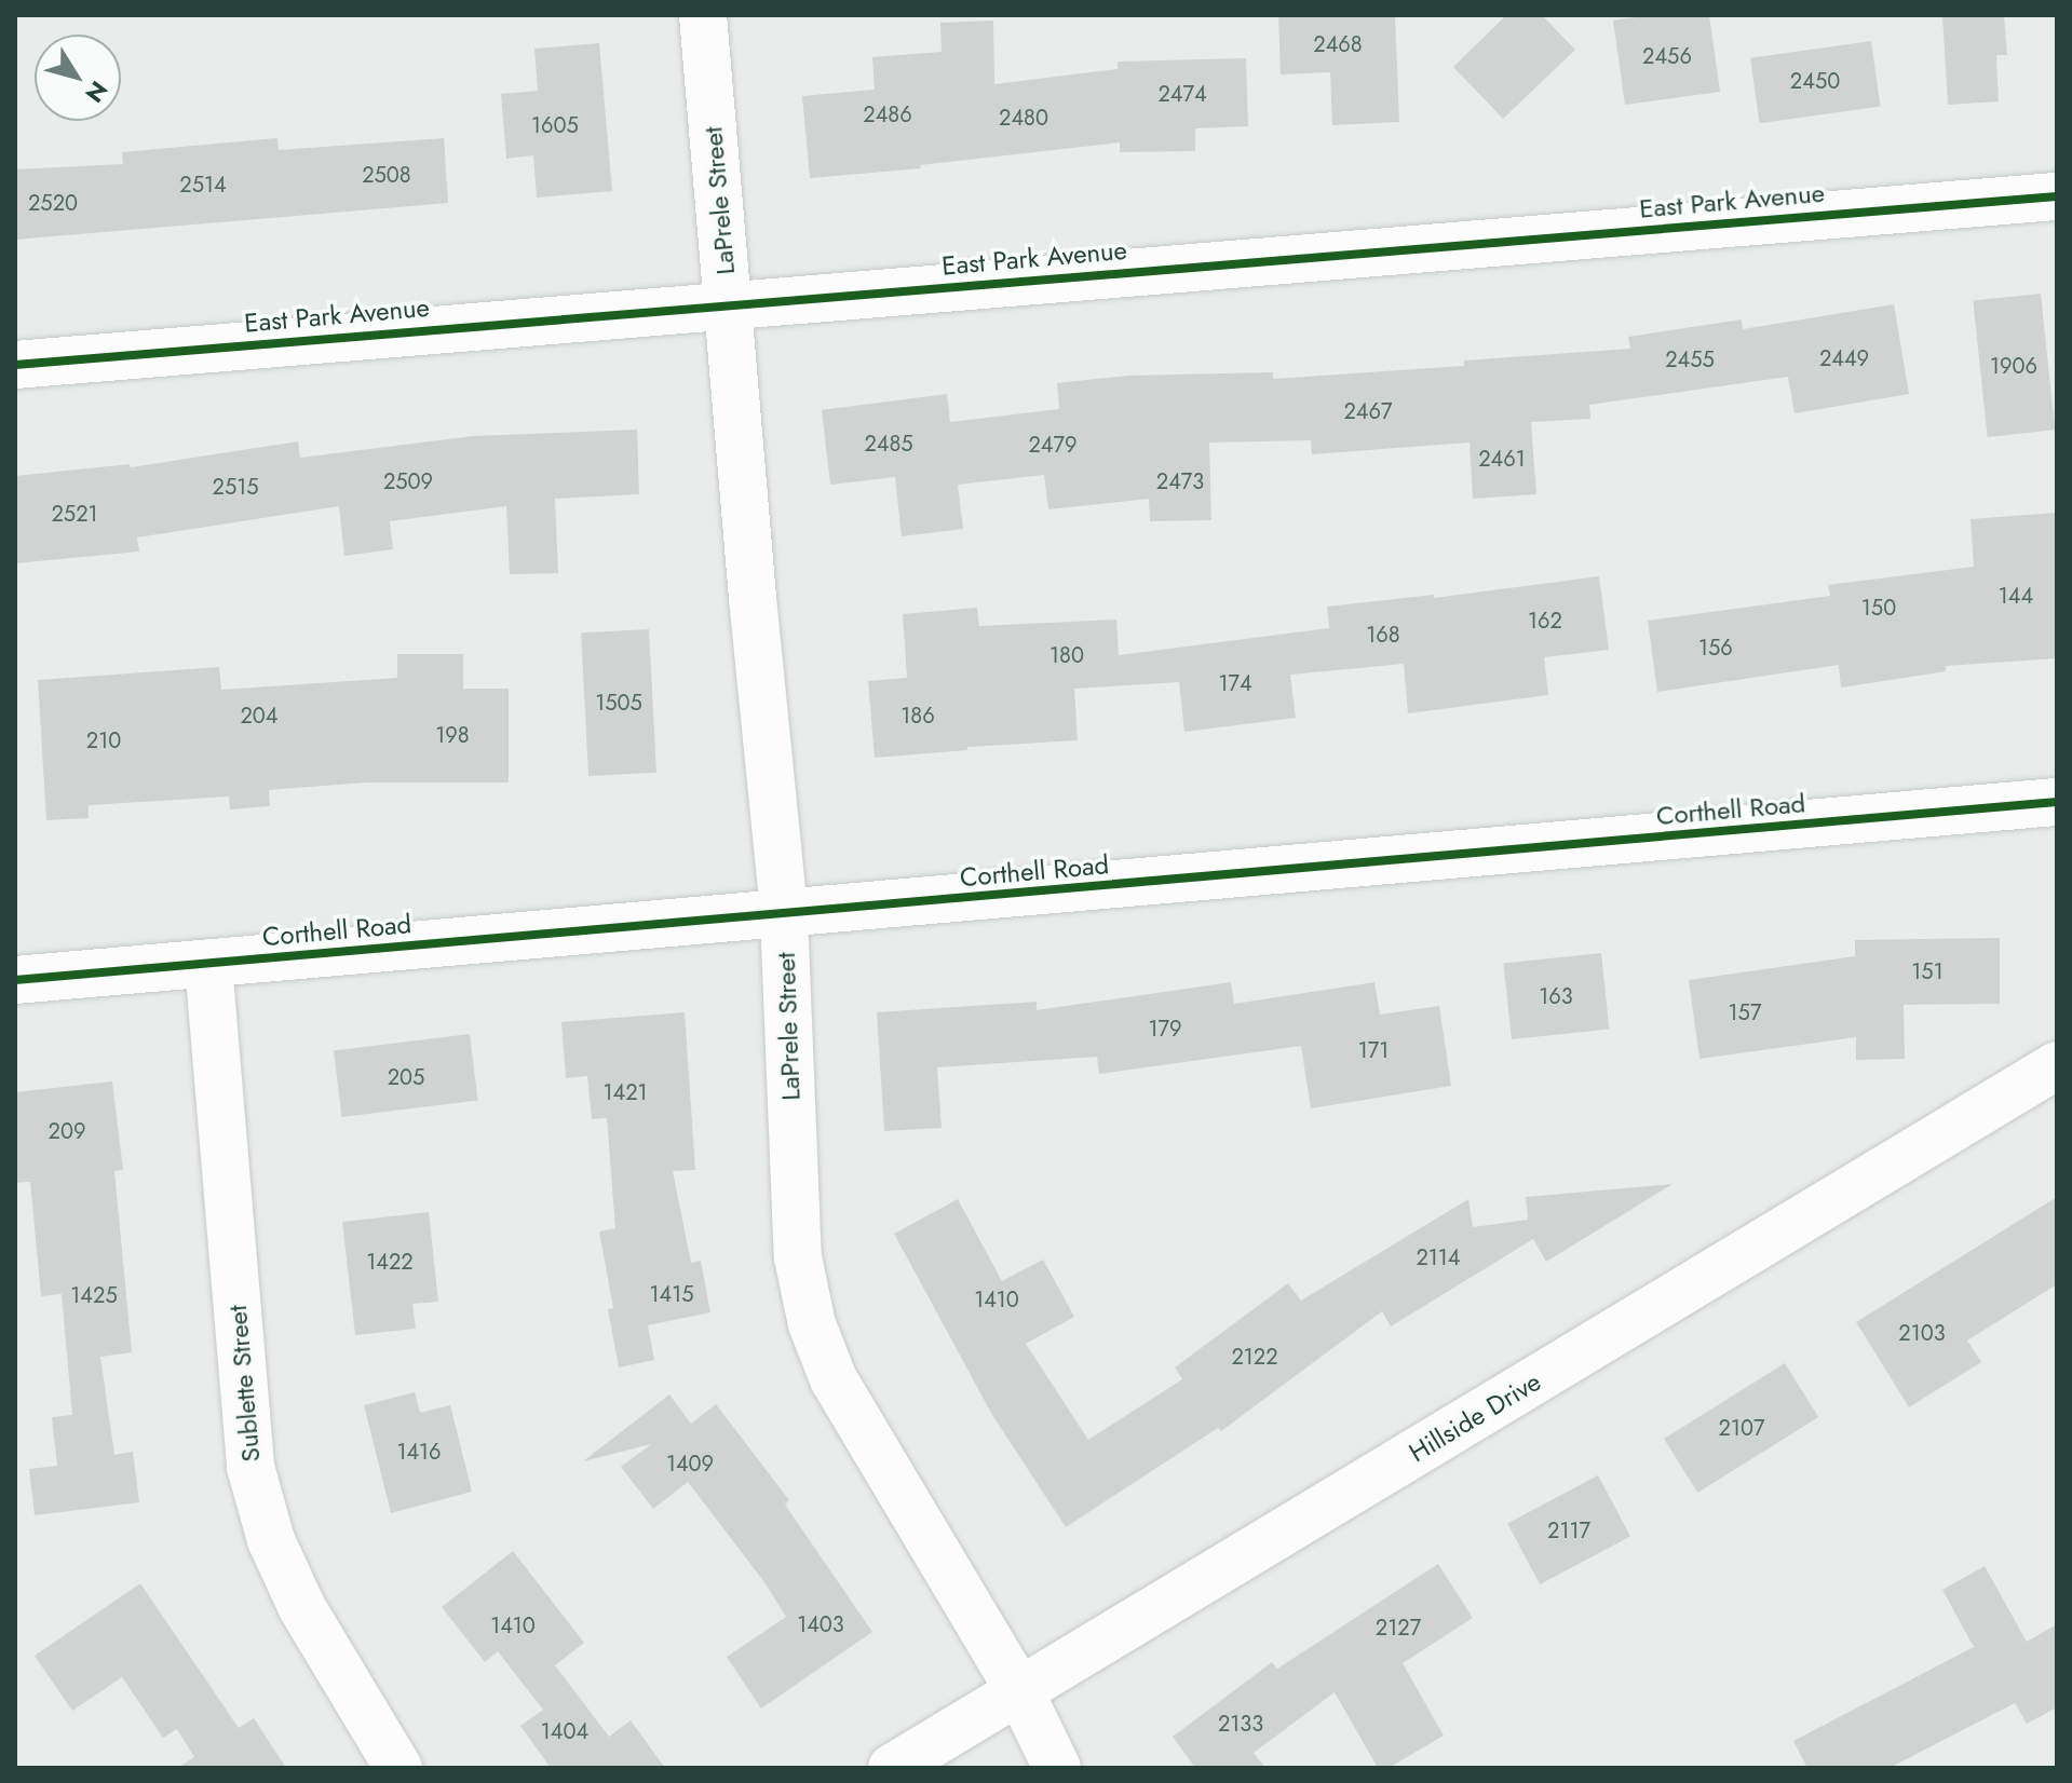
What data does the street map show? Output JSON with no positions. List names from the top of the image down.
{
  "streets": {
    "street": [
      "LaPrele Street",
      "East Park Avenue",
      "Corthell Road",
      "Sublette Street",
      "Hillside Drive"
    ]
  },
  "crossings": [
    ["LaPrele Street", "East Park Avenue"],
    ["LaPrele Street", "Corthell Road"],
    ["LaPrele Street", "Hillside Drive"],
    ["Corthell Road", "Sublette Street"]
  ],
  "house_numbers": [
    "2468",
    "2456",
    "2450",
    "2474",
    "2486",
    "2480",
    "1605",
    "2508",
    "2514",
    "2520",
    "2449",
    "2455",
    "1906",
    "2467",
    "2485",
    "2479",
    "2461",
    "2509",
    "2473",
    "2515",
    "2521",
    "144",
    "150",
    "162",
    "168",
    "156",
    "180",
    "174",
    "1505",
    "204",
    "186",
    "198",
    "210",
    "151",
    "163",
    "157",
    "179",
    "171",
    "205",
    "1421",
    "209",
    "2114",
    "1422",
    "1415",
    "1425",
    "1410",
    "2103",
    "2122",
    "2107",
    "1416",
    "1409",
    "2117",
    "1403",
    "1410",
    "2127",
    "2133",
    "1404"
  ],
  "north": "bottom right"
}
